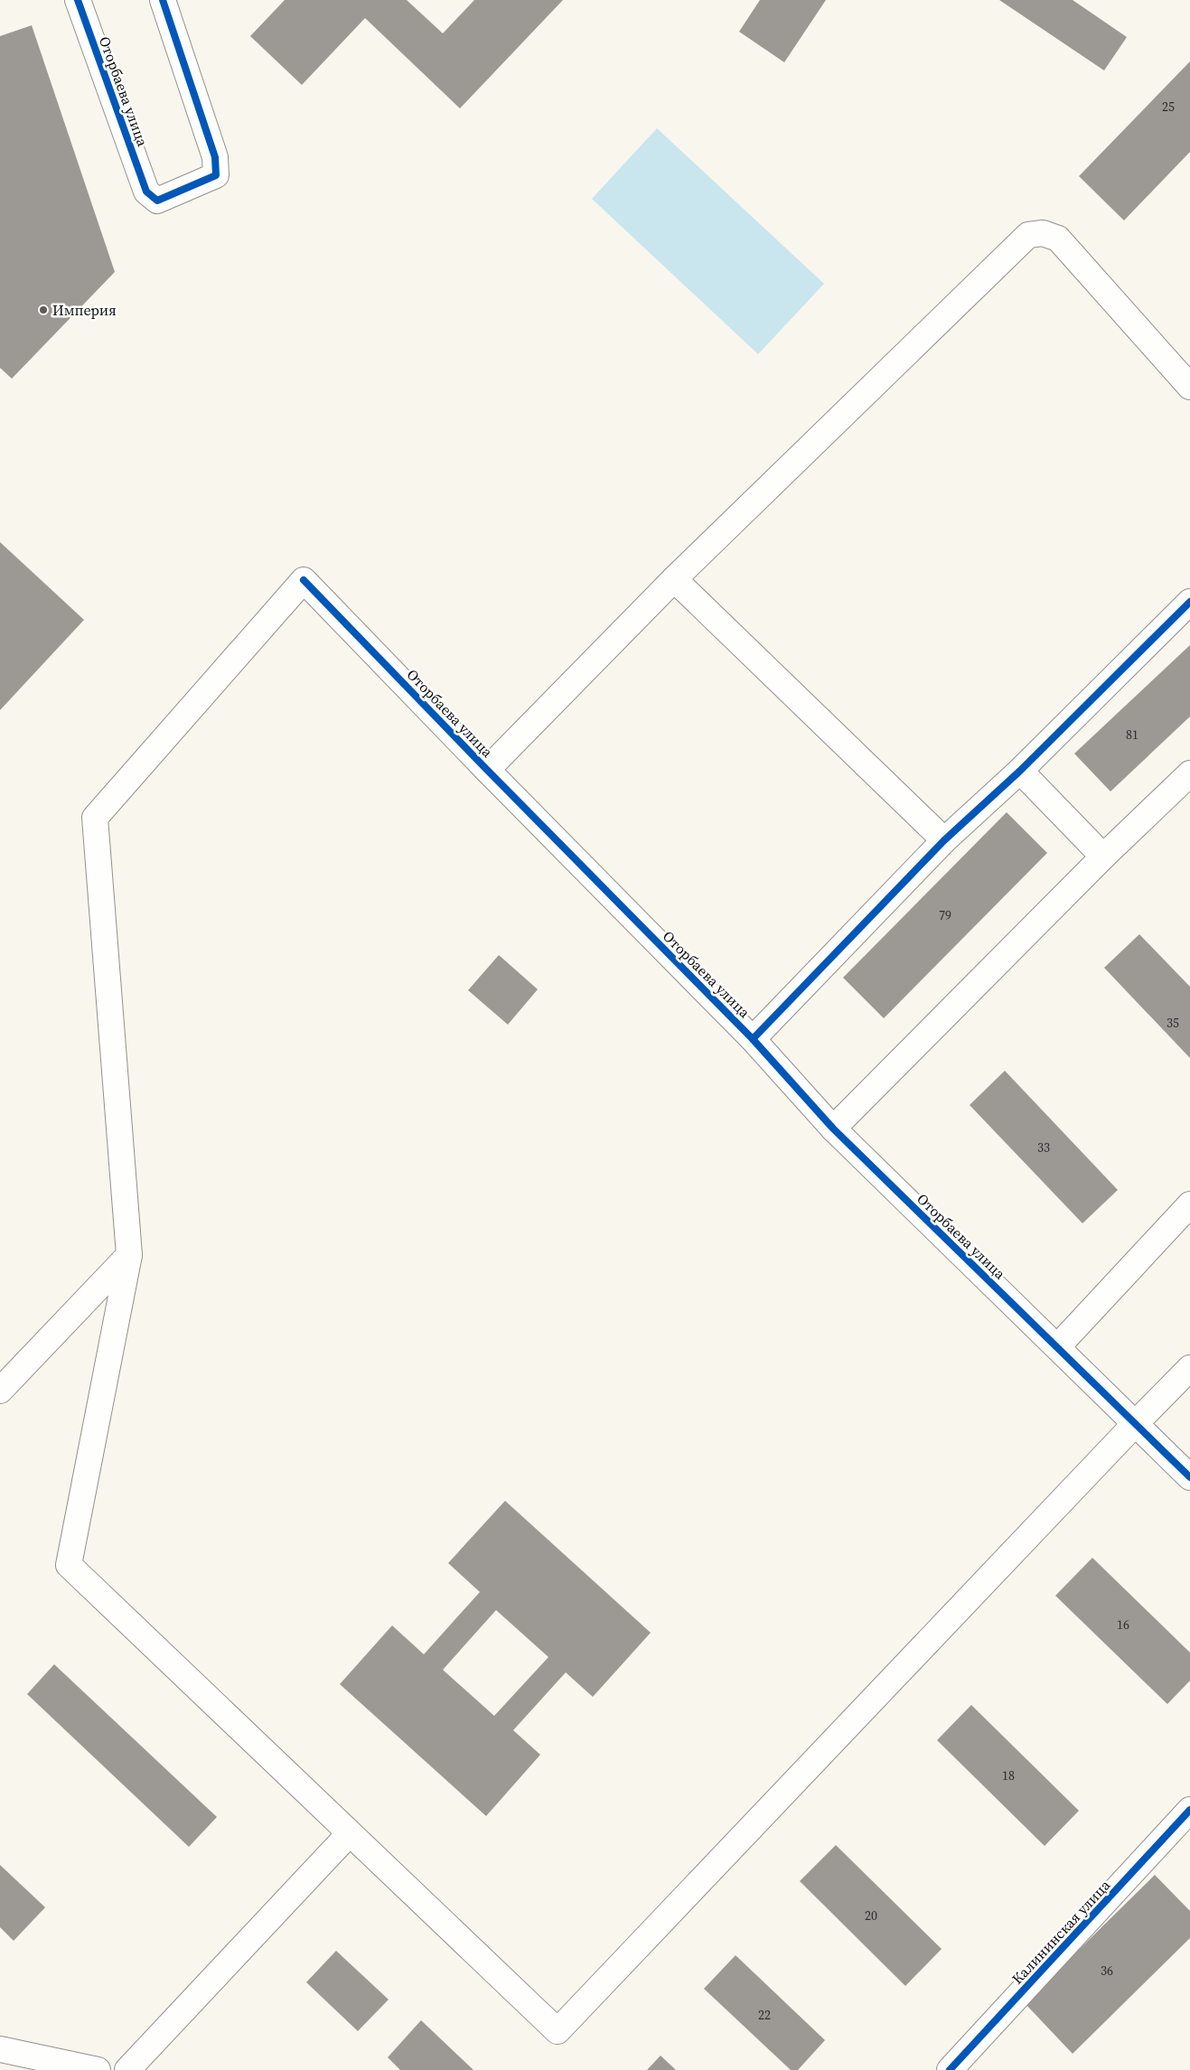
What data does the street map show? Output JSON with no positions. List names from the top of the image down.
{
  "streets": {
    "street": ["Оторбаева улица", "Калининская улица"]
  },
  "places": ["Империя"],
  "house_numbers": [
    "25",
    "81",
    "79",
    "35",
    "33",
    "16",
    "18",
    "20",
    "36",
    "22"
  ]
}
